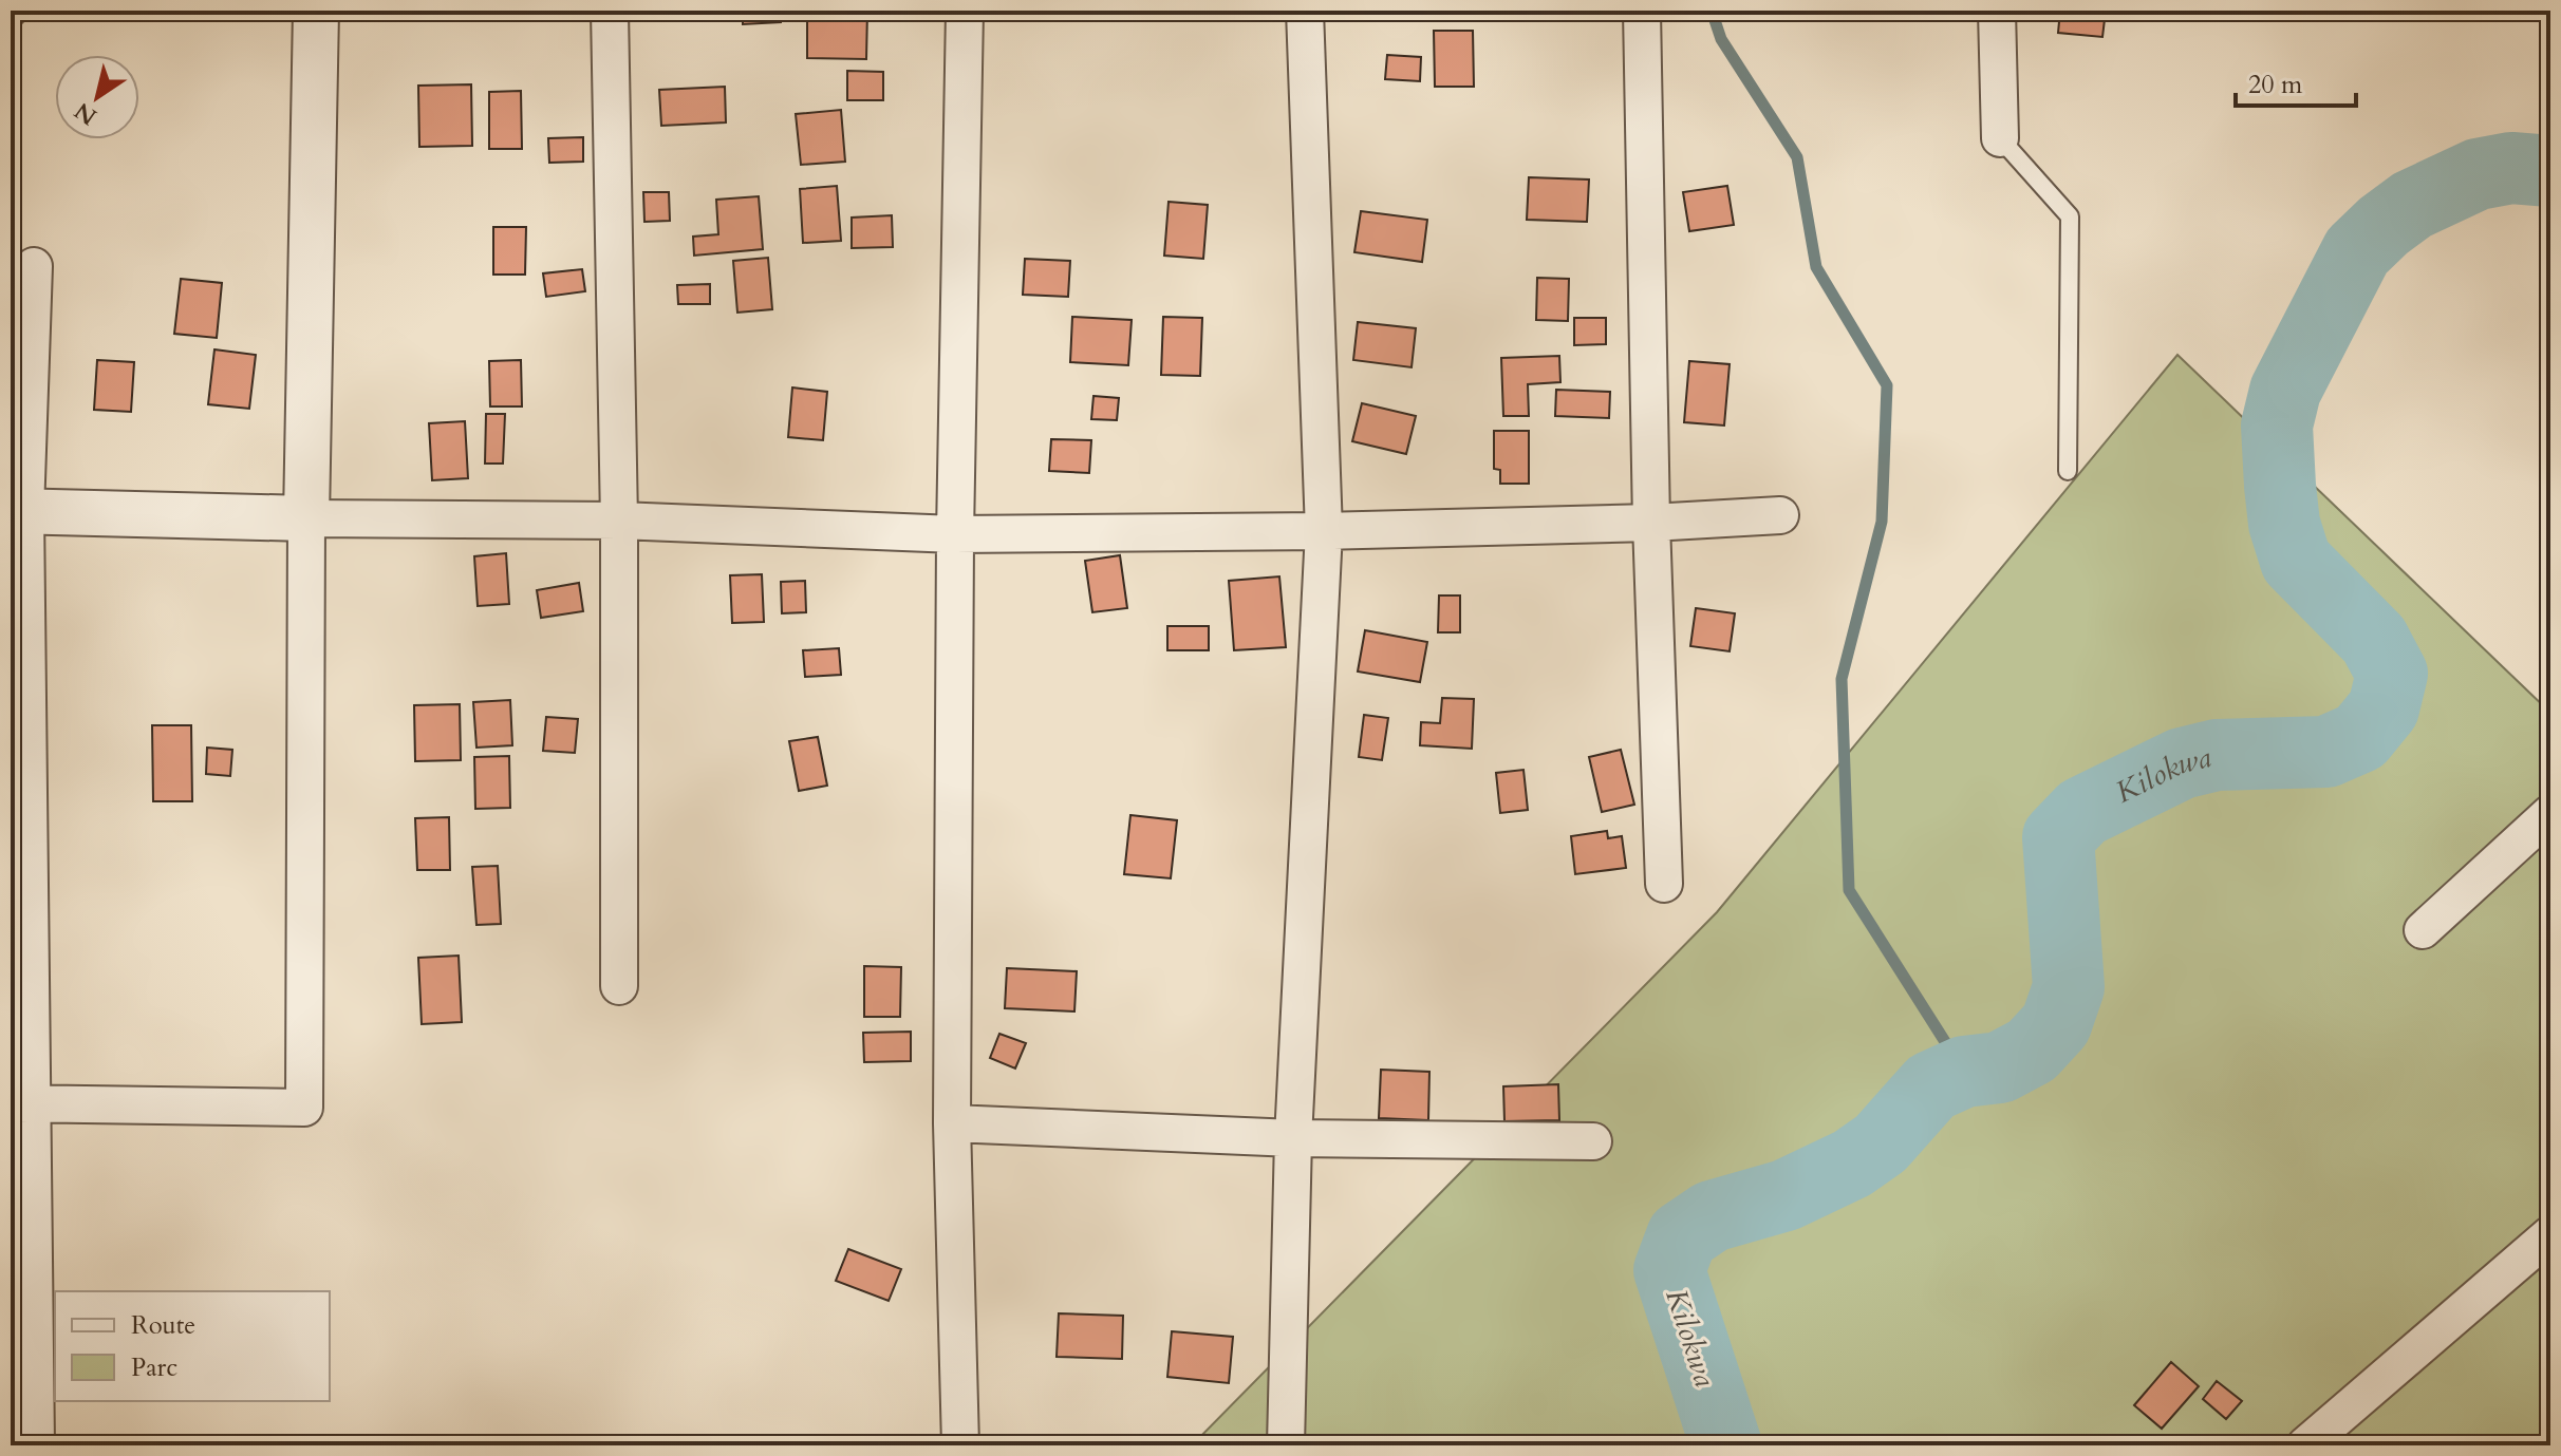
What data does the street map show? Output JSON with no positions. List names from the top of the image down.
{
  "water": ["Kilokwa"],
  "legend": ["Route", "Parc"],
  "scale_bar": "20 m",
  "north": "bottom left"
}
